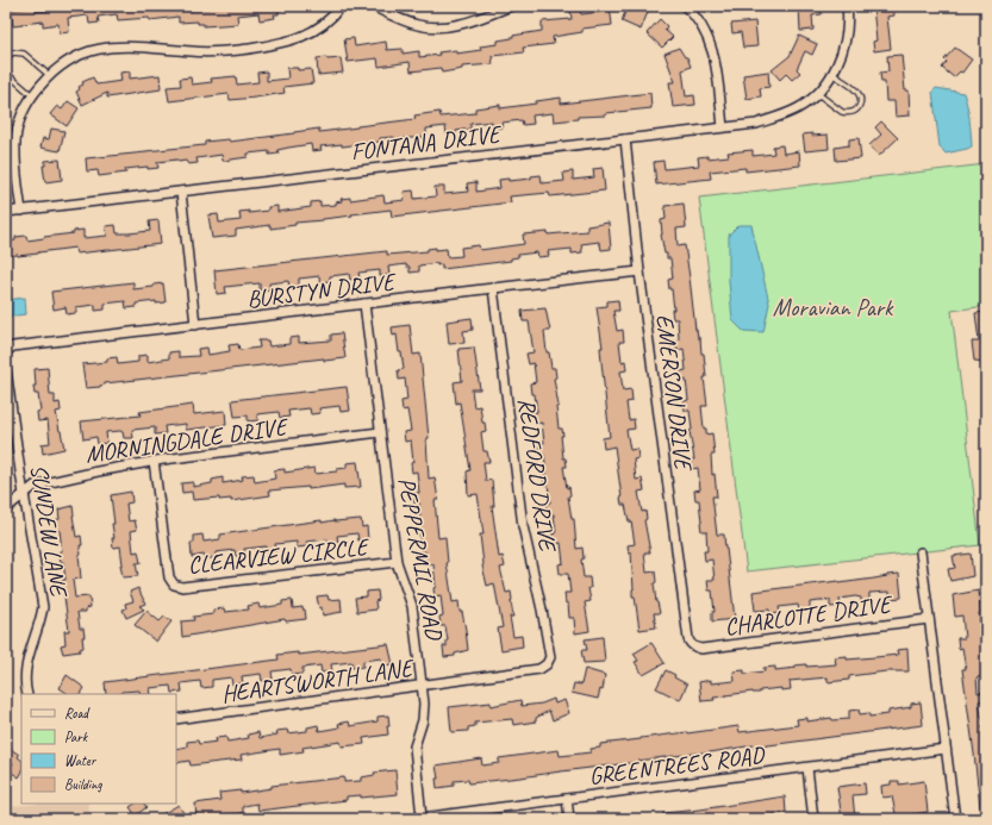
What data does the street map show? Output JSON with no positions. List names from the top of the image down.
{
  "streets": {
    "street": [
      "FONTANA DRIVE",
      "BURSTYN DRIVE",
      "EMERSON DRIVE",
      "MORNINGDALE DRIVE",
      "REDFORD DRIVE",
      "SUNDEW LANE",
      "CLEARVIEW CIRCLE",
      "PEPPERMIL ROAD",
      "CHARLOTTE DRIVE",
      "HEARTSWORTH LANE",
      "GREENTREES ROAD"
    ]
  },
  "crossings": [
    ["FONTANA DRIVE", "EMERSON DRIVE"],
    ["BURSTYN DRIVE", "EMERSON DRIVE"],
    ["BURSTYN DRIVE", "REDFORD DRIVE"],
    ["BURSTYN DRIVE", "PEPPERMIL ROAD"],
    ["EMERSON DRIVE", "CHARLOTTE DRIVE"],
    ["MORNINGDALE DRIVE", "SUNDEW LANE"],
    ["MORNINGDALE DRIVE", "CLEARVIEW CIRCLE"],
    ["MORNINGDALE DRIVE", "PEPPERMIL ROAD"],
    ["REDFORD DRIVE", "HEARTSWORTH LANE"],
    ["CLEARVIEW CIRCLE", "PEPPERMIL ROAD"],
    ["PEPPERMIL ROAD", "HEARTSWORTH LANE"],
    ["PEPPERMIL ROAD", "GREENTREES ROAD"]
  ],
  "parks": ["Moravian Park"],
  "legend": [
    "Road",
    "Park",
    "Water",
    "Building"
  ]
}
